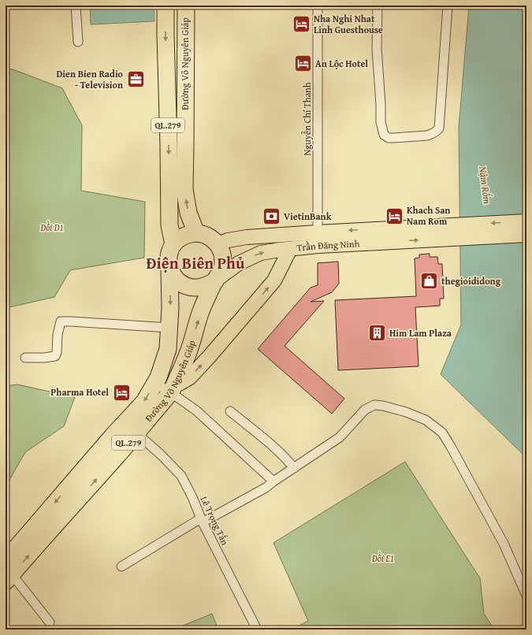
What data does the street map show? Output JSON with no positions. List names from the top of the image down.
{
  "streets": {
    "highway": ["Đường Võ Nguyên Giáp", "QL.279"],
    "main road": ["Trần Đăng Ninh"],
    "street": ["Nguyễn Chí Thanh", "Lê Trọng Tấn"]
  },
  "crossings": [
    ["Đường Võ Nguyên Giáp", "QL.279"],
    ["Đường Võ Nguyên Giáp", "Trần Đăng Ninh"],
    ["Đường Võ Nguyên Giáp", "Lê Trọng Tấn"],
    ["Nguyễn Chí Thanh", "Trần Đăng Ninh"],
    ["QL.279", "Trần Đăng Ninh"]
  ],
  "districts": ["Điện Biên Phủ"],
  "water": ["Nậm Rốm"],
  "parks": ["Đồi D1", "Đồi E1"],
  "places": {
    "hotel": [
      "Nha Nghi Nhat Linh Guesthouse",
      "An Lộc Hotel",
      "Khach San Nam Rom",
      "Pharma Hotel"
    ],
    "office": ["Dien Bien Radio - Television"],
    "bank": ["VietinBank"],
    "shop": ["thegioididong"],
    "building": ["Him Lam Plaza"]
  }
}
